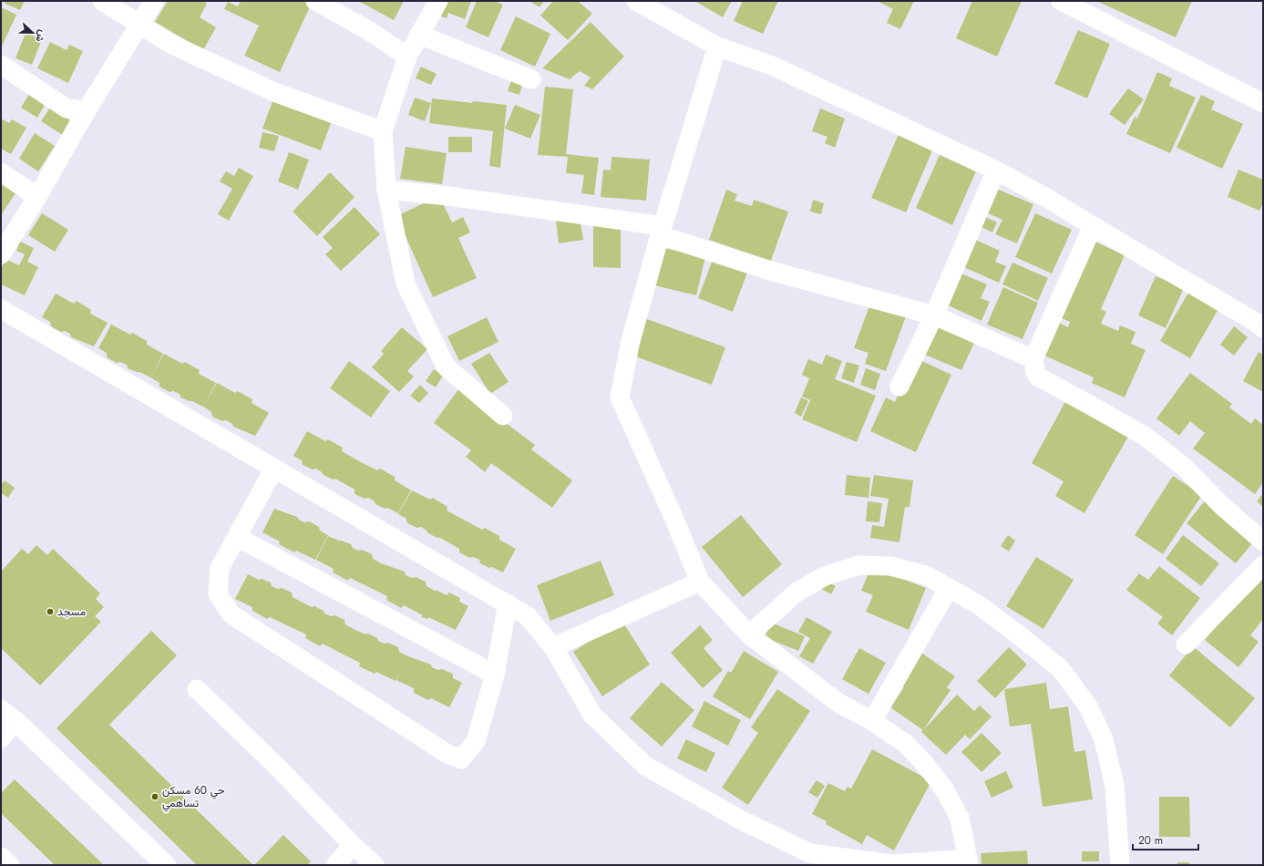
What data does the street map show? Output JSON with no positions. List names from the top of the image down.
{
  "places": ["مسجد", "حي 60 مسكن تساهمي"],
  "scale_bar": "20 m",
  "north": "right"
}
